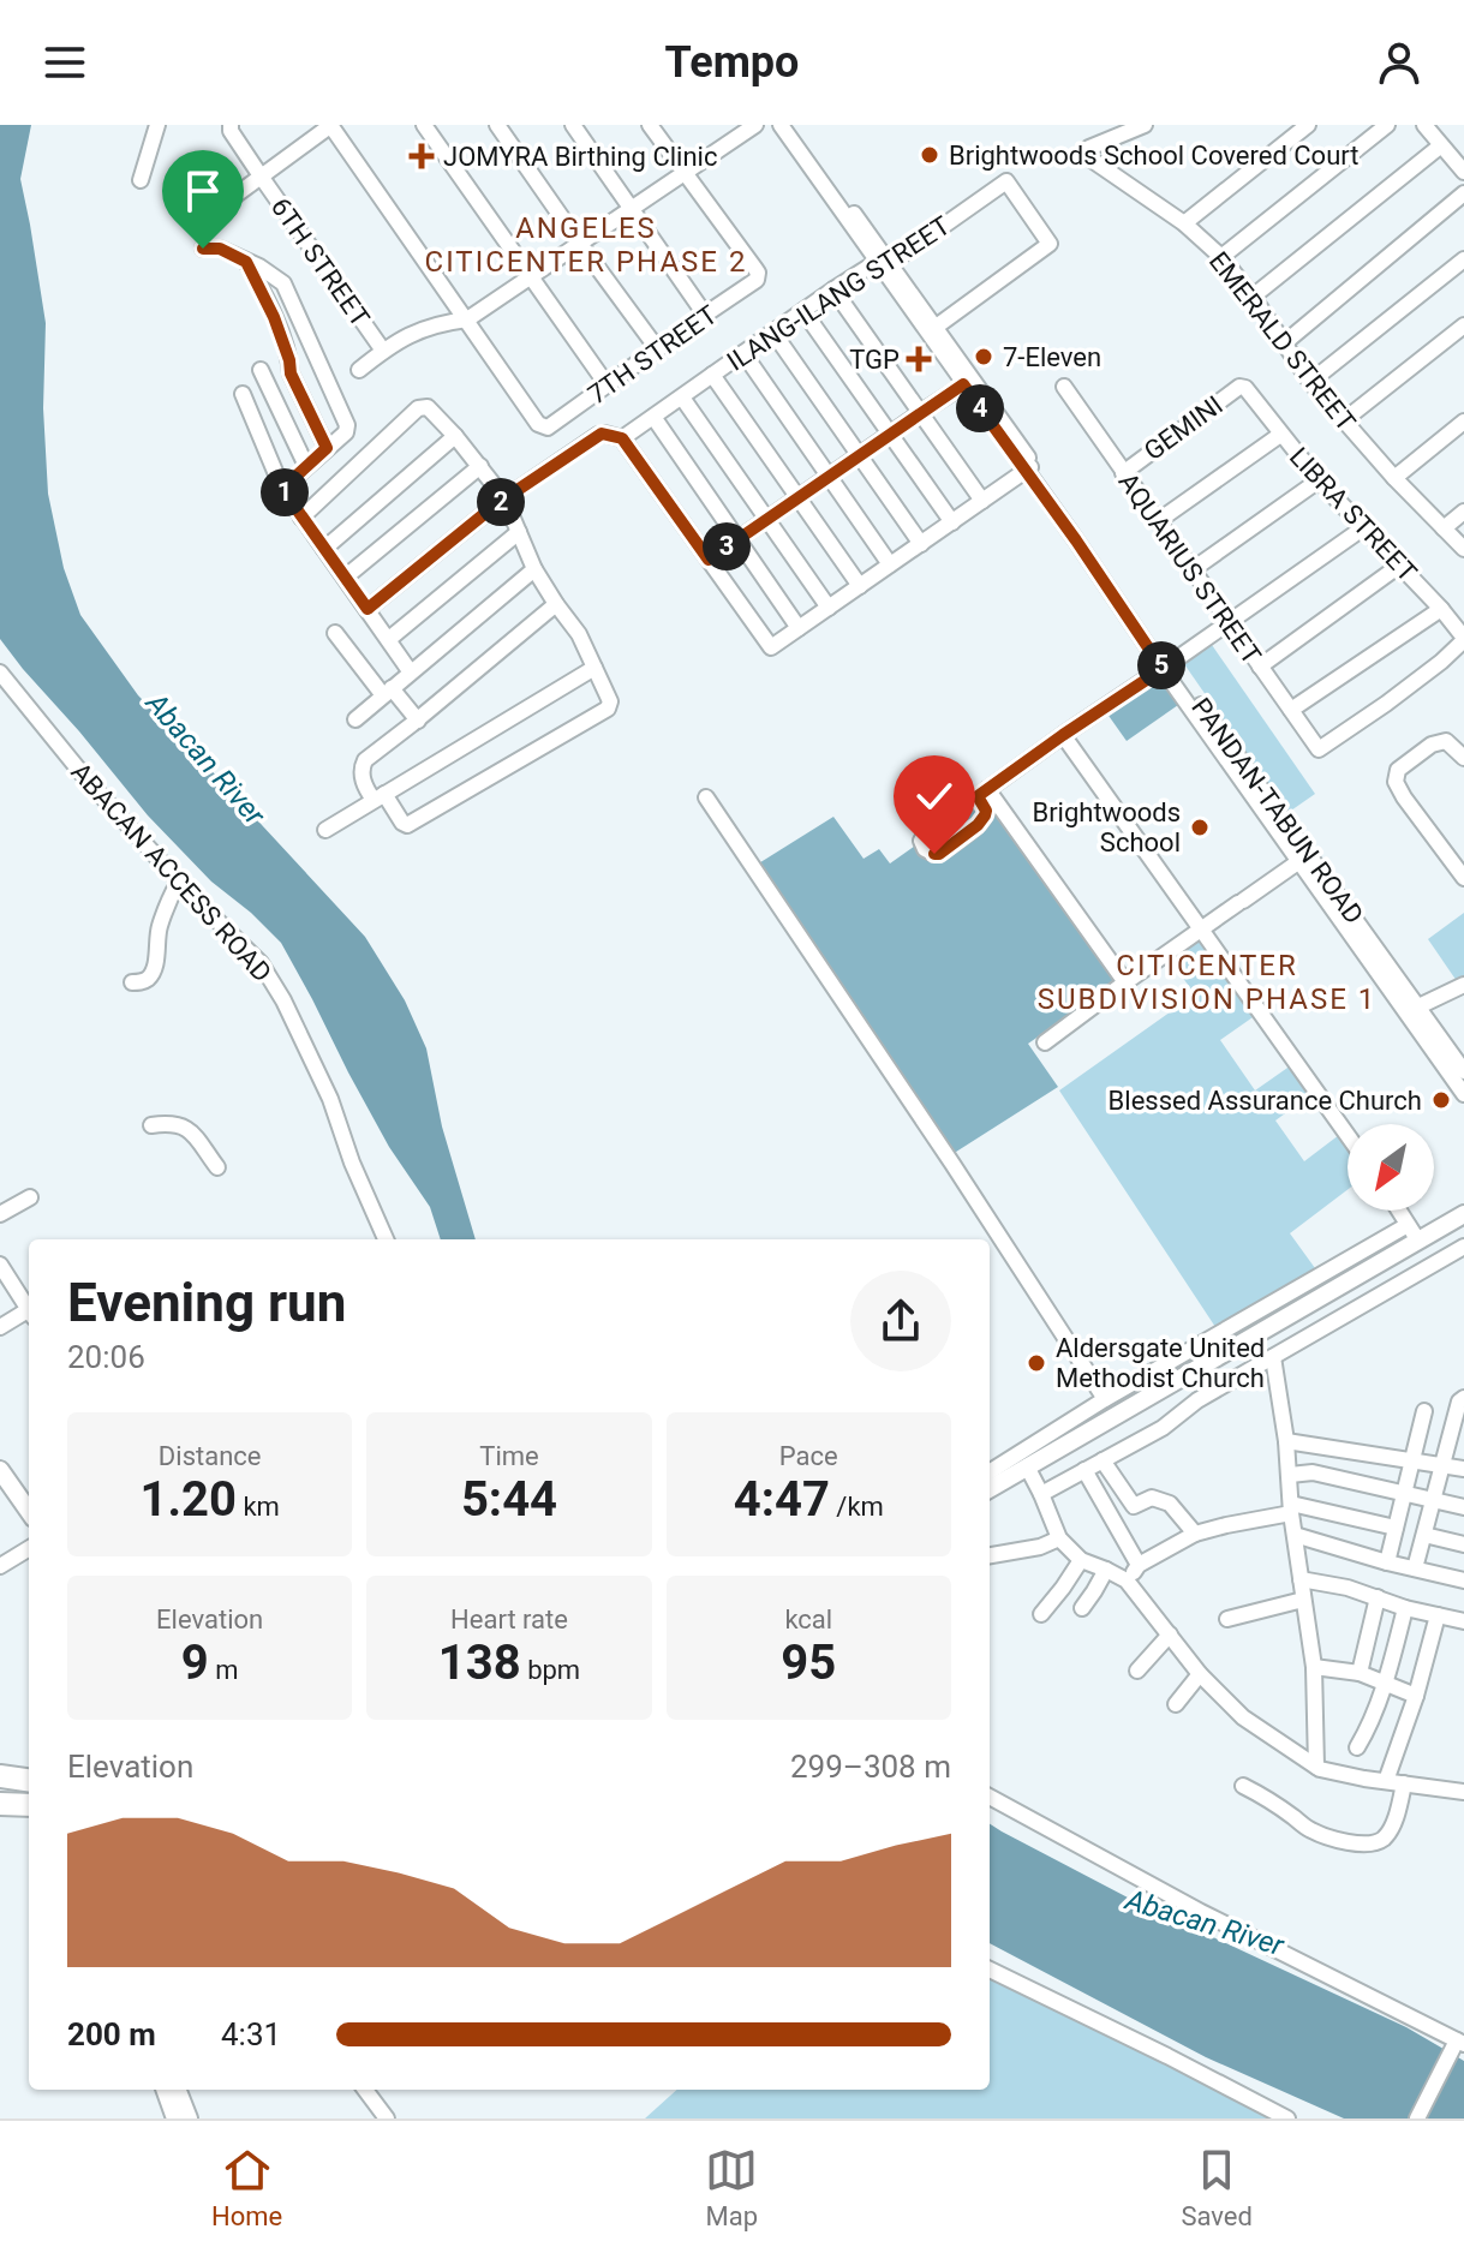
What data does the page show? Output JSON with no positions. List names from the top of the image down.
{
  "streets": {
    "street": [
      "6TH STREET",
      "ILANG-ILANG STREET",
      "EMERALD STREET",
      "7TH STREET",
      "GEMINI",
      "LIBRA STREET",
      "AQUARIUS STREET",
      "PANDAN-TABUN ROAD",
      "ABACAN ACCESS ROAD"
    ]
  },
  "crossings": [
    ["ILANG-ILANG STREET", "PANDAN-TABUN ROAD"],
    ["GEMINI", "LIBRA STREET"],
    ["GEMINI", "AQUARIUS STREET"],
    ["LIBRA STREET", "AQUARIUS STREET"]
  ],
  "districts": ["ANGELES CITICENTER PHASE 2", "CITICENTER SUBDIVISION PHASE 1"],
  "water": ["Abacan River"],
  "places": {
    "other": [
      "Brightwoods School Covered Court",
      "7-Eleven",
      "Brightwoods School",
      "Blessed Assurance Church",
      "Aldersgate United Methodist Church"
    ],
    "health": ["JOMYRA Birthing Clinic", "TGP"]
  },
  "north": "bottom left",
  "page": {
    "header": "Tempo",
    "pins": [
      "4",
      "1",
      "2",
      "3",
      "5"
    ],
    "heading": ["Evening run", "20:06"],
    "stats": [
      ["Distance", "1.20 km"],
      ["Time", "5:44"],
      ["Pace", "4:47 /km"],
      ["Elevation", "9 m"],
      ["Heart rate", "138 bpm"],
      ["kcal", "95"]
    ],
    "chart": ["Elevation", "299–308 m"],
    "list": [
      {
        "name": "200 m",
        "note": "4:31"
      }
    ],
    "tabs": ["Home", "Map", "Saved"]
  }
}
